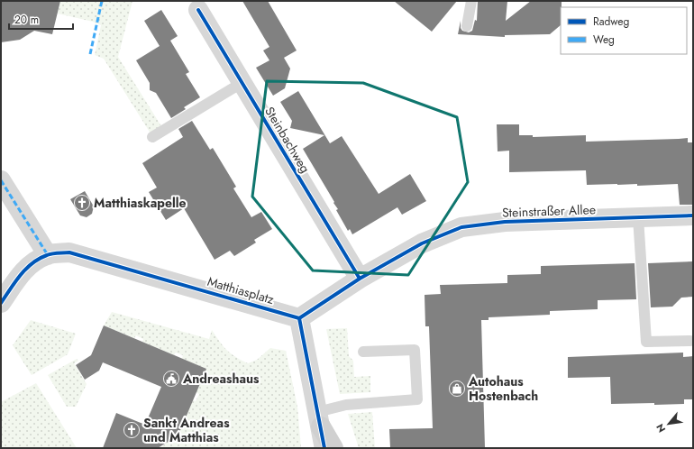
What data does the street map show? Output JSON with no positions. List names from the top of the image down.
{
  "streets": {
    "street": ["Steinbachweg", "Steinstraßer Allee", "Matthiasplatz"]
  },
  "crossings": [
    ["Steinbachweg", "Steinstraßer Allee"],
    ["Steinstraßer Allee", "Matthiasplatz"]
  ],
  "places": {
    "church": ["Matthiaskapelle", "Sankt Andreas und Matthias"],
    "public building": ["Andreashaus"],
    "shop": ["Autohaus Hostenbach"]
  },
  "legend": ["Radweg", "Weg"],
  "scale_bar": "20 m",
  "north": "bottom left"
}
